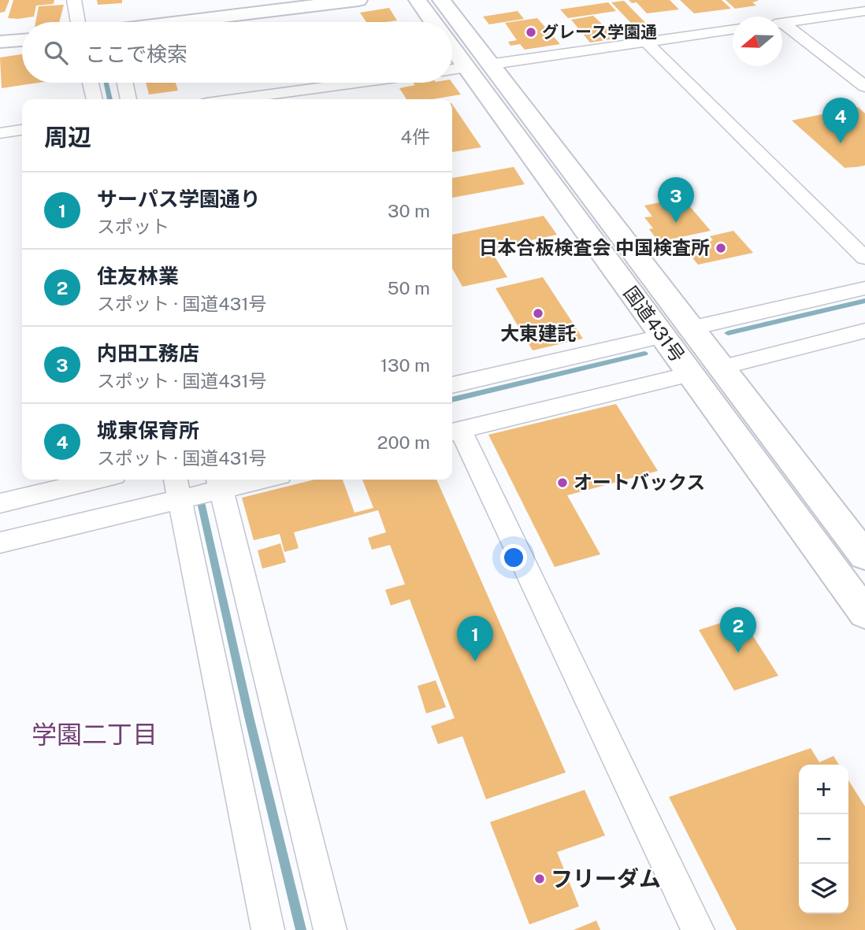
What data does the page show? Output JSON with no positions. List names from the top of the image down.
{
  "streets": {
    "main road": ["国道431号"]
  },
  "districts": ["学園二丁目"],
  "places": [
    "グレース学園通",
    "日本合板検査会 中国検査所",
    "大東建託",
    "オートバックス",
    "フリーダム"
  ],
  "north": "left",
  "page": {
    "search": "ここで検索",
    "pins": [
      "4",
      "3",
      "2",
      "1"
    ],
    "heading": ["周辺", "4件"],
    "list": [
      {
        "mark": "1",
        "name": "サーパス学園通り",
        "note": "スポット",
        "value": "30 m"
      },
      {
        "mark": "2",
        "name": "住友林業",
        "note": "スポット · 国道431号",
        "value": "50 m"
      },
      {
        "mark": "3",
        "name": "内田工務店",
        "note": "スポット · 国道431号",
        "value": "130 m"
      },
      {
        "mark": "4",
        "name": "城東保育所",
        "note": "スポット · 国道431号",
        "value": "200 m"
      }
    ],
    "map_buttons": ["+", "−"]
  }
}
